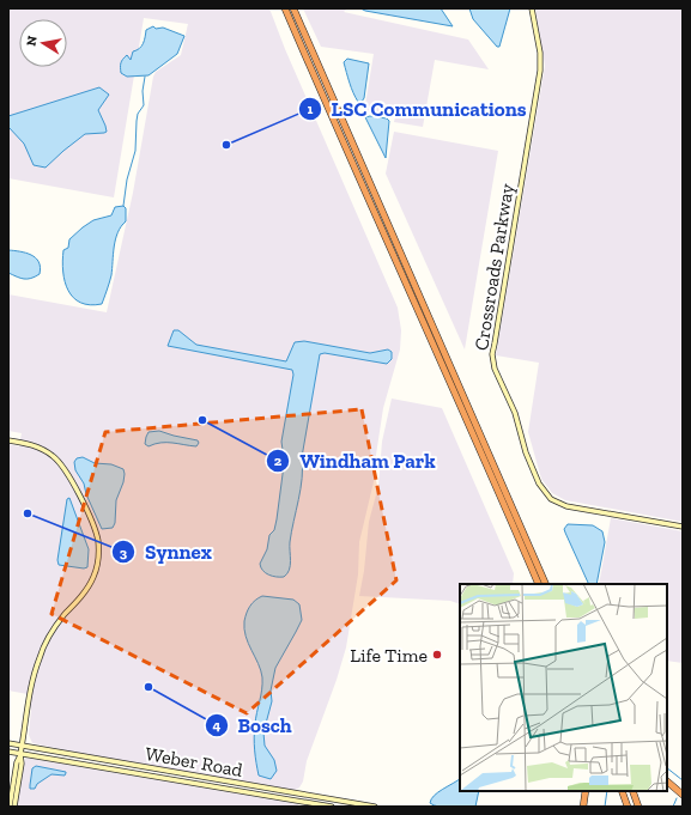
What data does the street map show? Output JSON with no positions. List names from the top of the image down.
{
  "streets": {
    "street": ["Crossroads Parkway", "Weber Road"]
  },
  "places": [
    "LSC Communications",
    "Windham Park",
    "Synnex",
    "Life Time",
    "Bosch"
  ],
  "north": "left"
}
